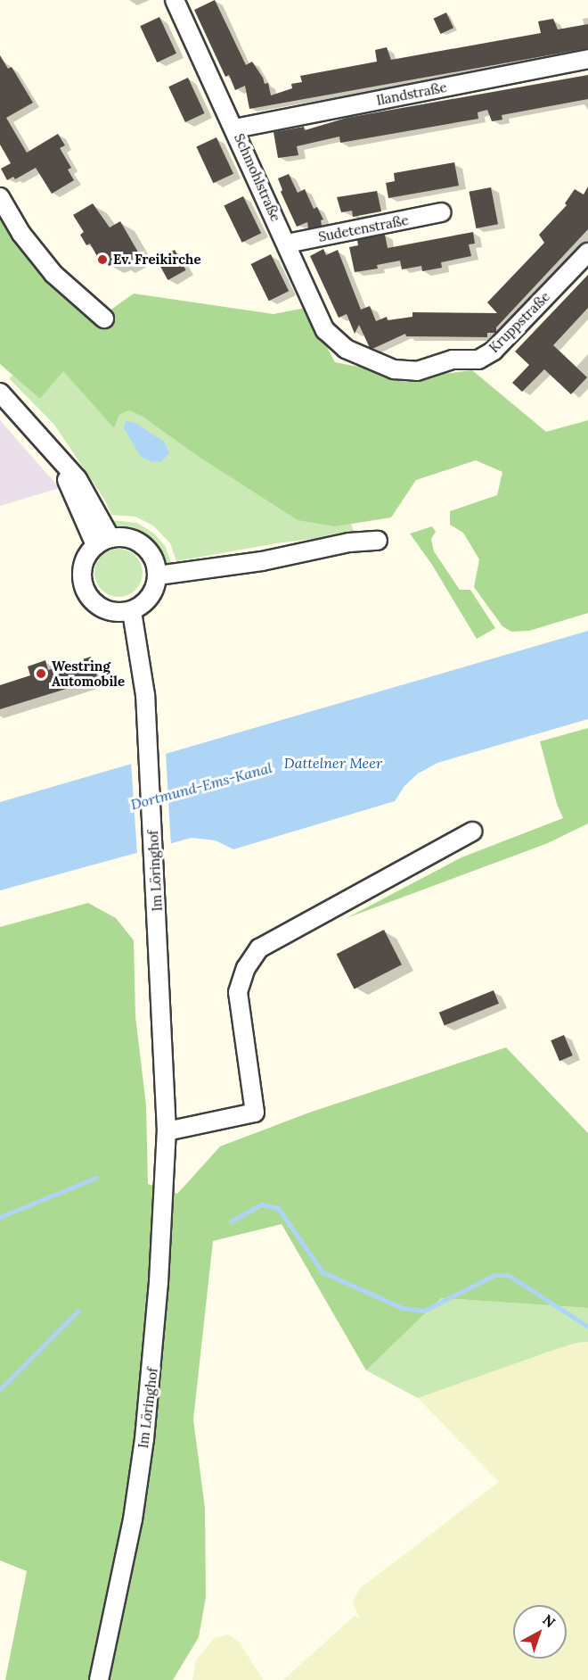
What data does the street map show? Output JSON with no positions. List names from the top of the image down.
{
  "streets": {
    "street": [
      "Ilandstraße",
      "Schmohlstraße",
      "Sudetenstraße",
      "Kruppstraße",
      "Im Löringhof"
    ]
  },
  "crossings": [
    ["Ilandstraße", "Schmohlstraße"],
    ["Schmohlstraße", "Sudetenstraße"],
    ["Schmohlstraße", "Kruppstraße"]
  ],
  "water": ["Dattelner Meer", "Dortmund-Ems-Kanal"],
  "places": ["Ev. Freikirche", "Westring Automobile"],
  "north": "top right"
}
